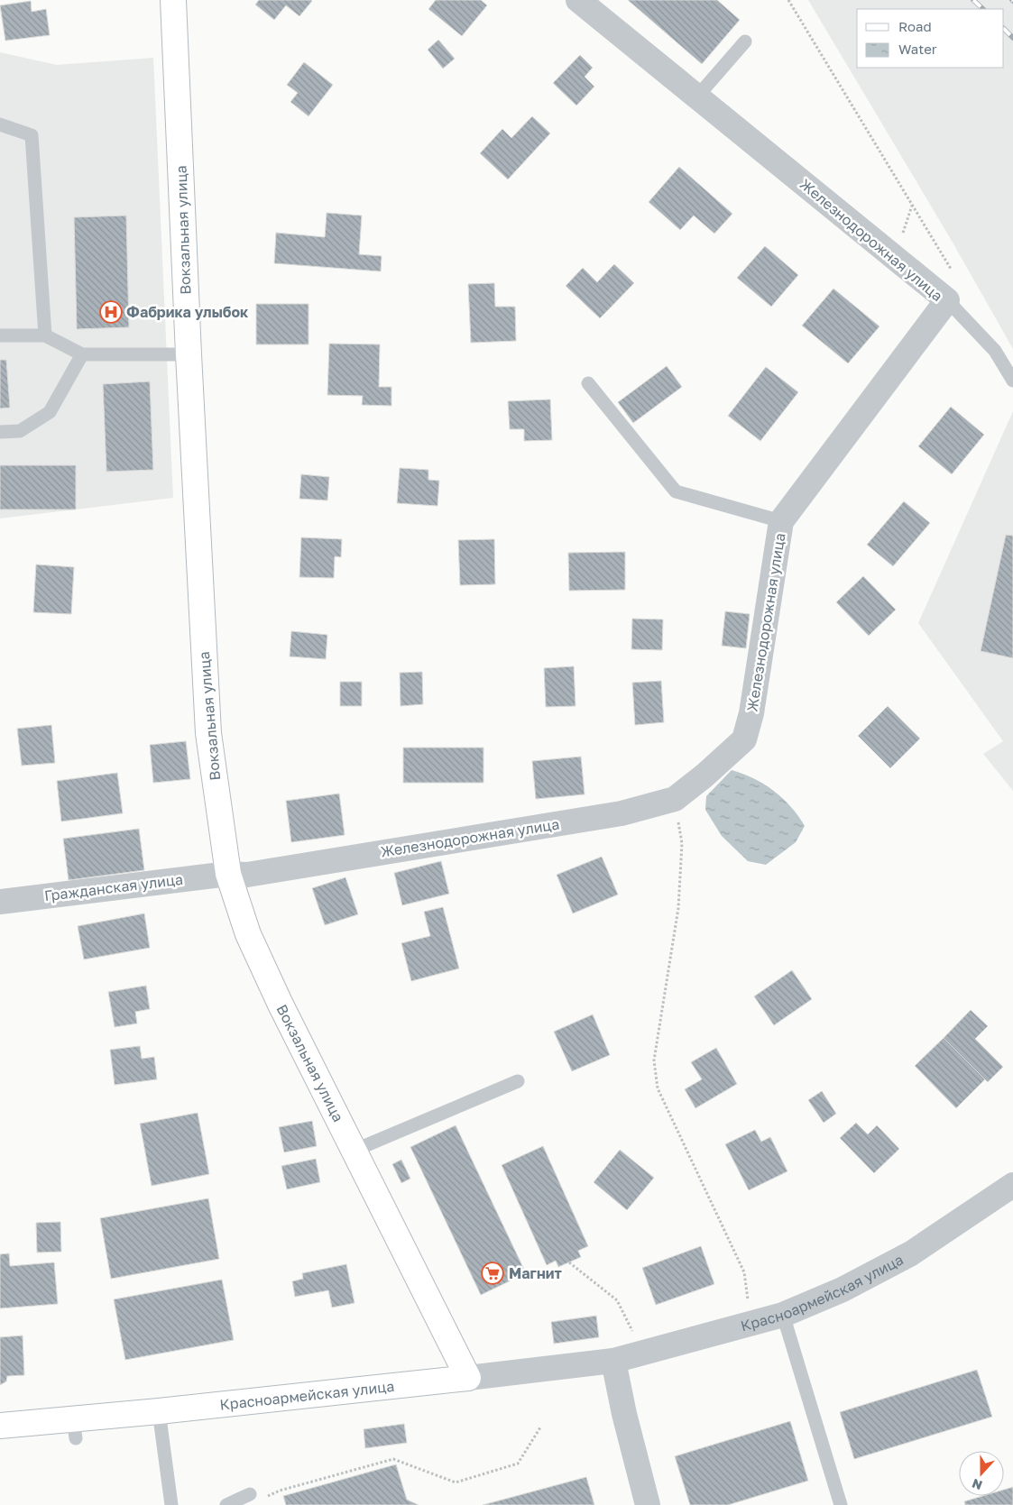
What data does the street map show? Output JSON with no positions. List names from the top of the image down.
{
  "streets": {
    "street": [
      "Вокзальная улица",
      "Железнодорожная улица",
      "Гражданская улица",
      "Красноармейская улица"
    ]
  },
  "crossings": [
    ["Вокзальная улица", "Железнодорожная улица"],
    ["Вокзальная улица", "Гражданская улица"],
    ["Вокзальная улица", "Красноармейская улица"],
    ["Железнодорожная улица", "Гражданская улица"]
  ],
  "places": {
    "hospital": ["Фабрика улыбок"],
    "supermarket": ["Магнит"]
  },
  "legend": ["Road", "Water"],
  "north": "bottom"
}
